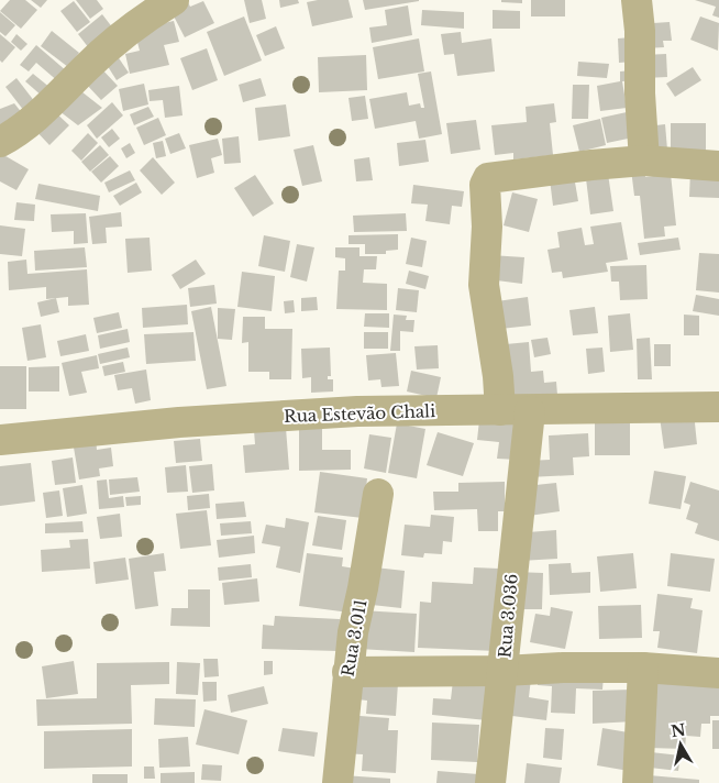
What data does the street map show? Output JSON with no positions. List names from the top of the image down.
{
  "streets": {
    "street": ["Rua Estevão Chali", "Rua 3.036", "Rua 3.011"]
  },
  "crossings": [
    ["Rua Estevão Chali", "Rua 3.036"]
  ],
  "north": "top"
}
